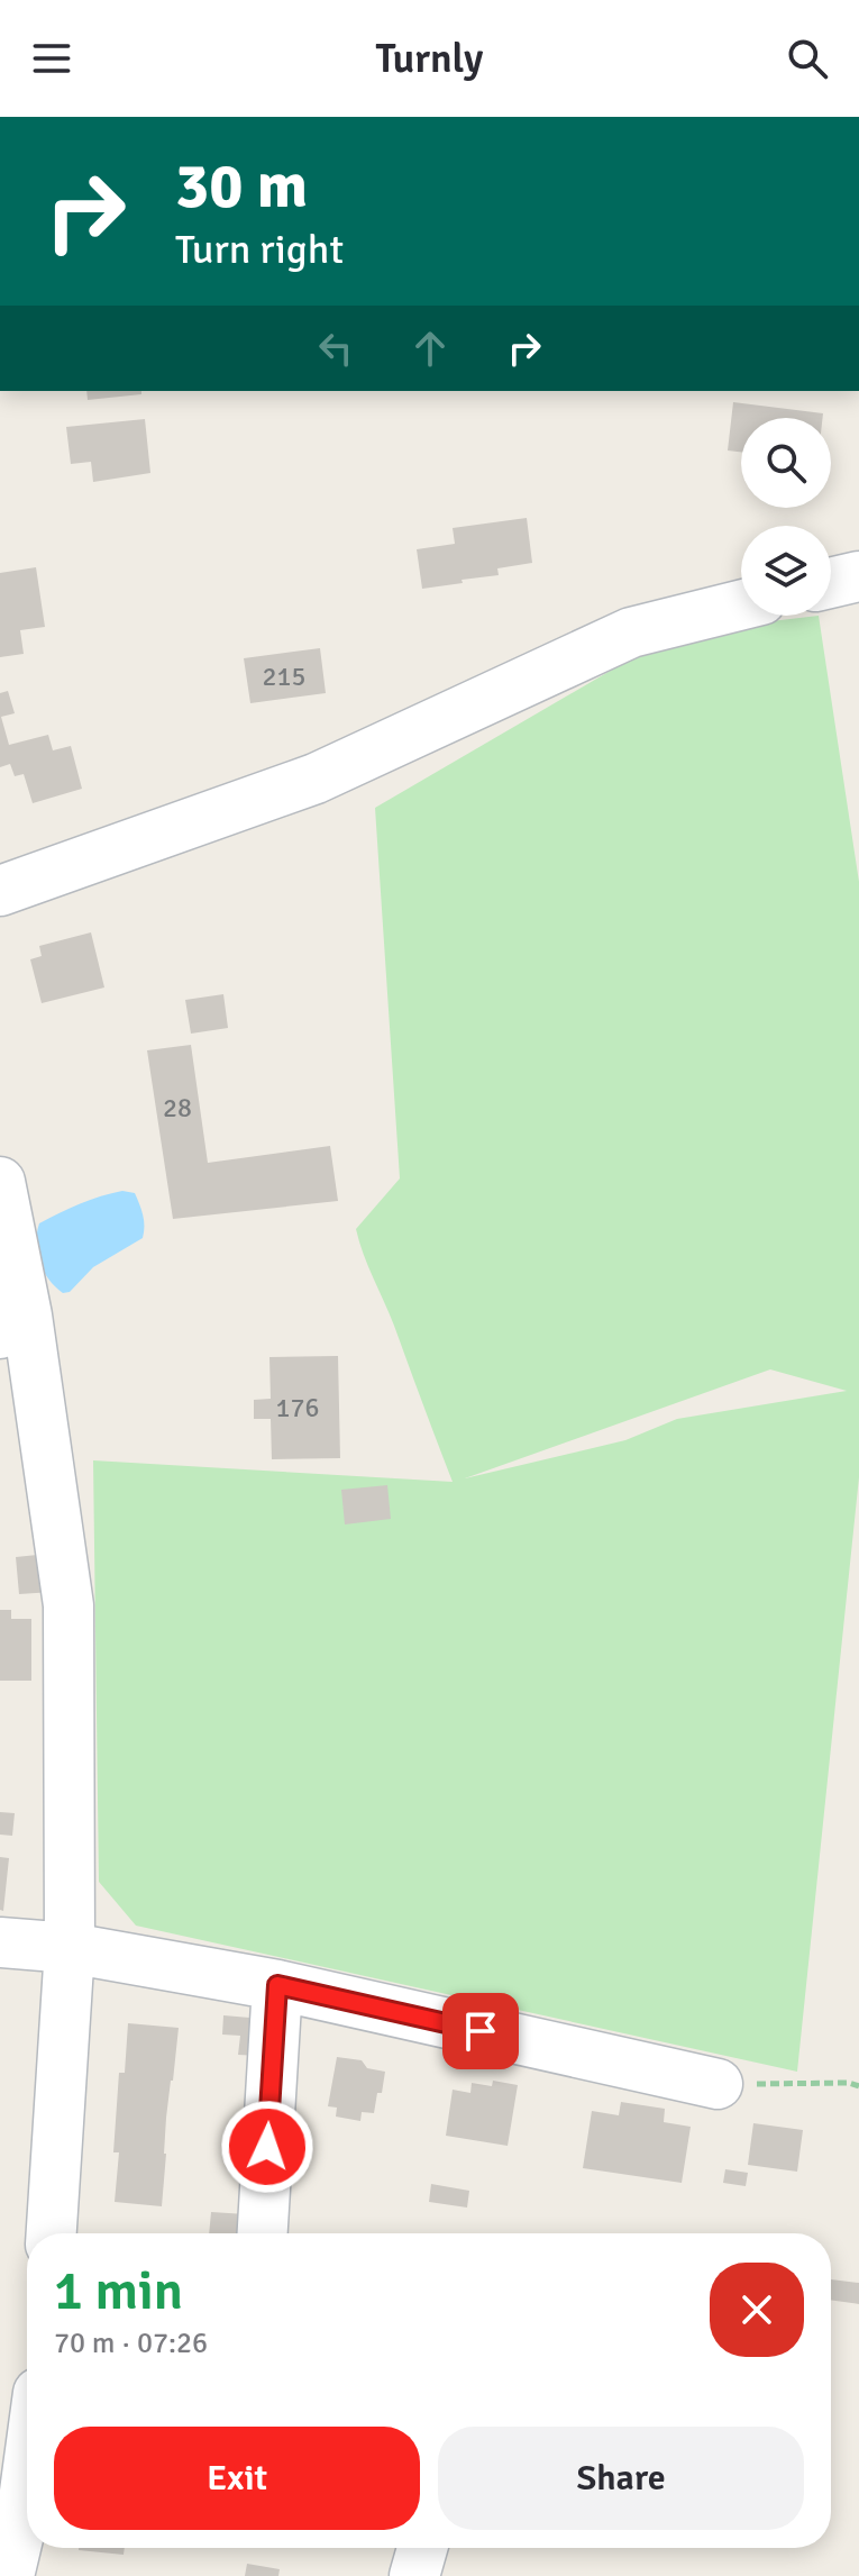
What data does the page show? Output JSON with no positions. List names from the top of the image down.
{
  "house_numbers": ["215", "28", "176"],
  "page": {
    "header": "Turnly",
    "turn": ["30 m", "Turn right"],
    "heading": ["1 min", "70 m · 07:26"],
    "buttons": ["Exit", "Share"]
  }
}
